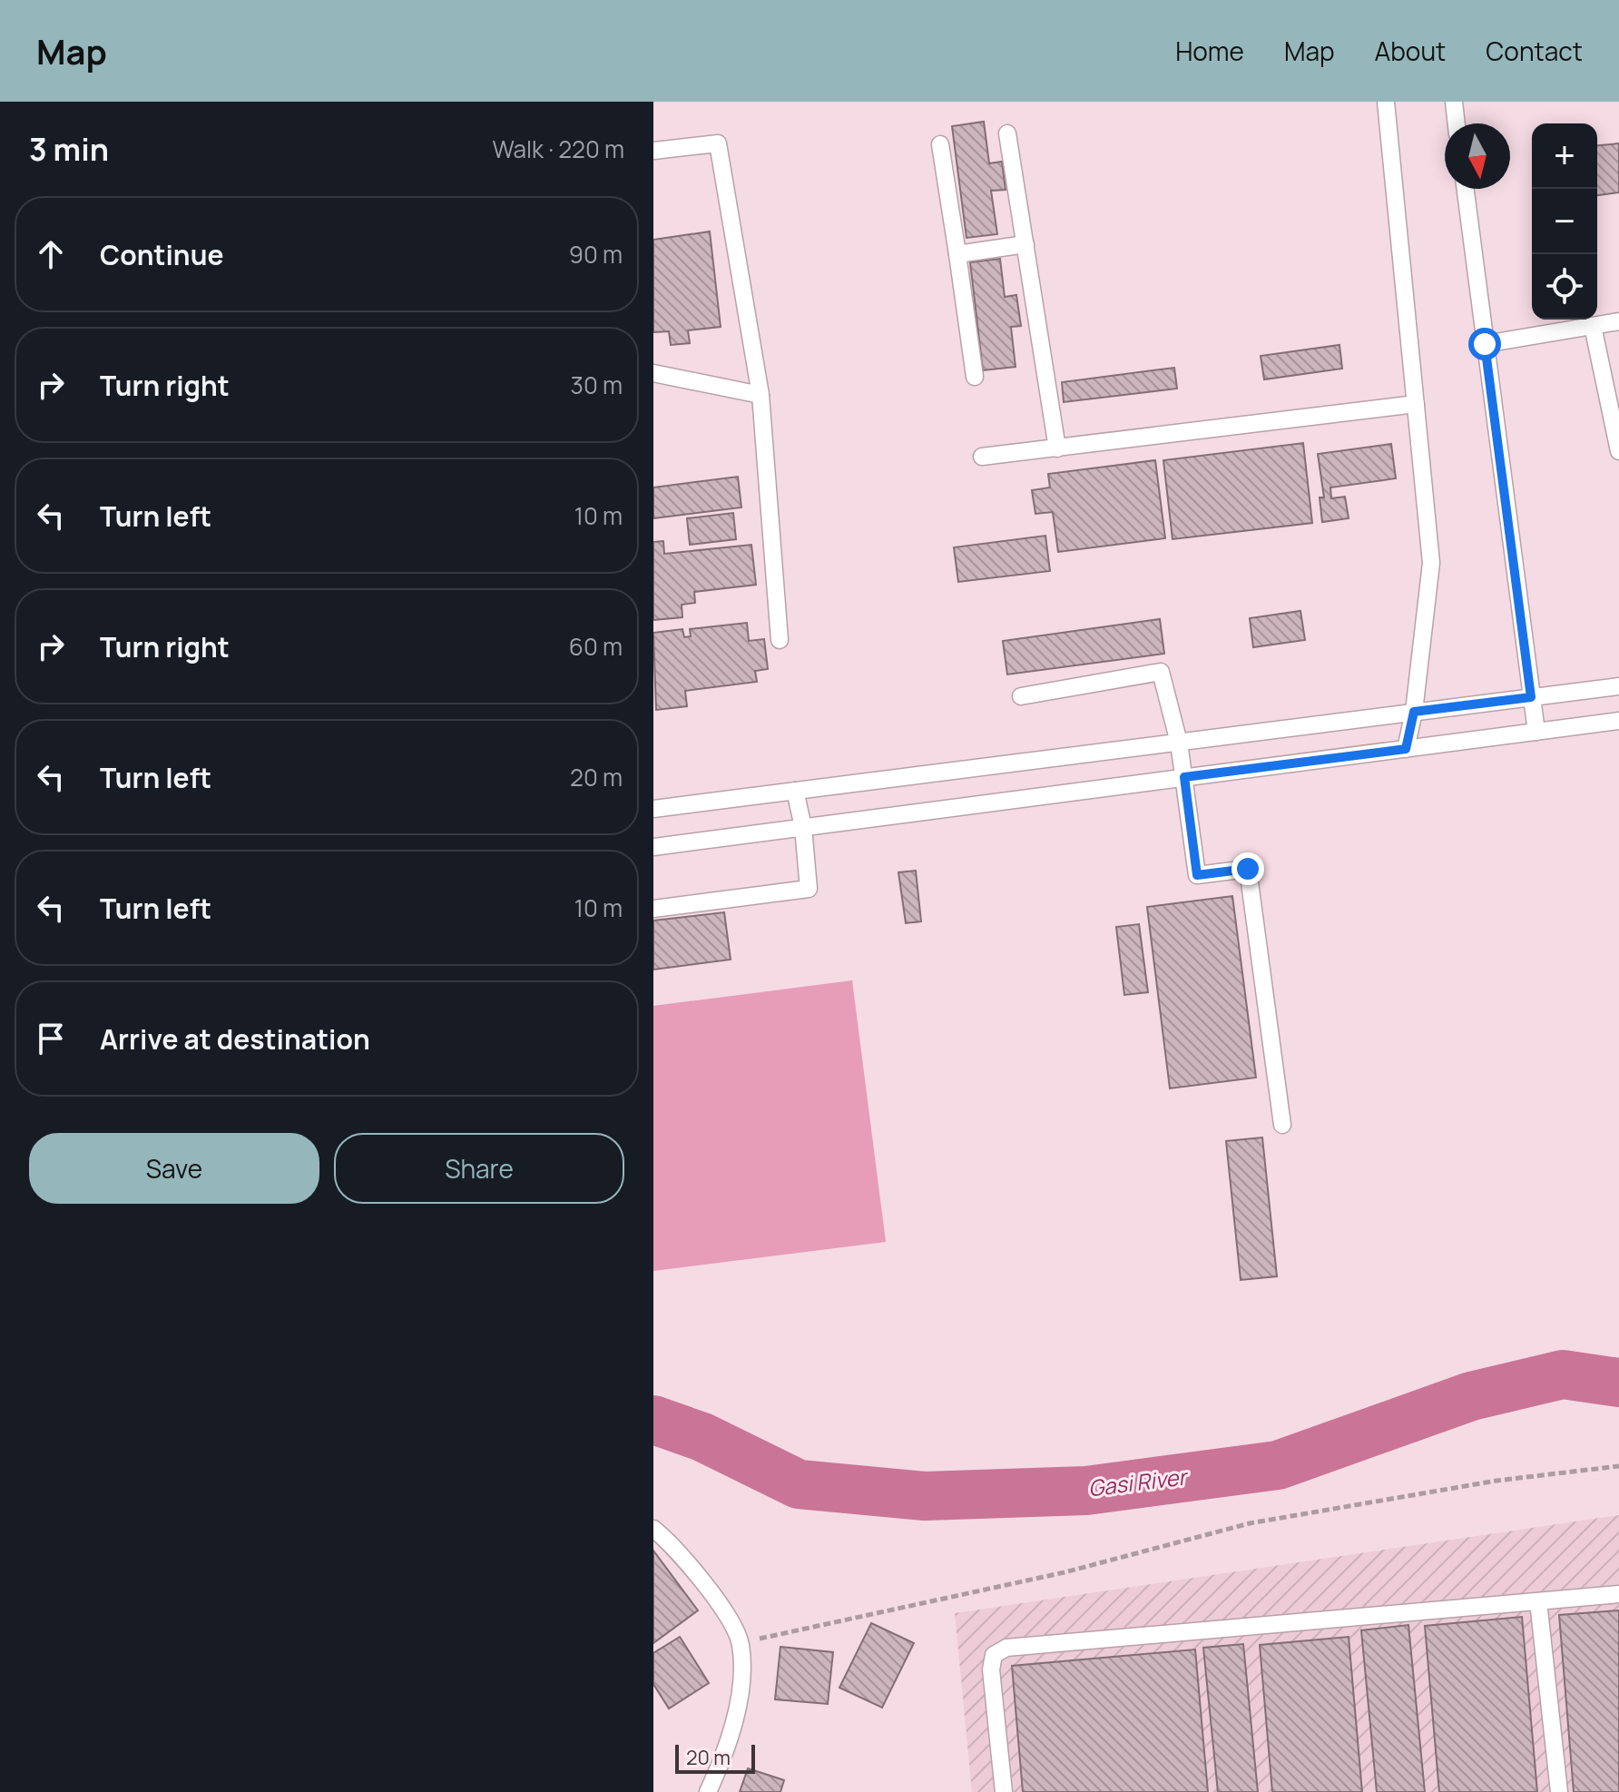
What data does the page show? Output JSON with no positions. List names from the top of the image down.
{
  "water": ["Gasi River"],
  "scale_bar": "20 m",
  "north": "bottom",
  "page": {
    "header": "Map",
    "nav": [
      "Home",
      "Map",
      "About",
      "Contact"
    ],
    "heading": ["3 min", "Walk · 220 m"],
    "map_buttons": ["+", "−"],
    "list": [
      ["Continue", "90 m"],
      ["Turn right", "30 m"],
      ["Turn left", "10 m"],
      ["Turn right", "60 m"],
      ["Turn left", "20 m"],
      ["Turn left", "10 m"],
      "Arrive at destination"
    ],
    "buttons": ["Save", "Share"],
    "scale": "20 m"
  }
}
